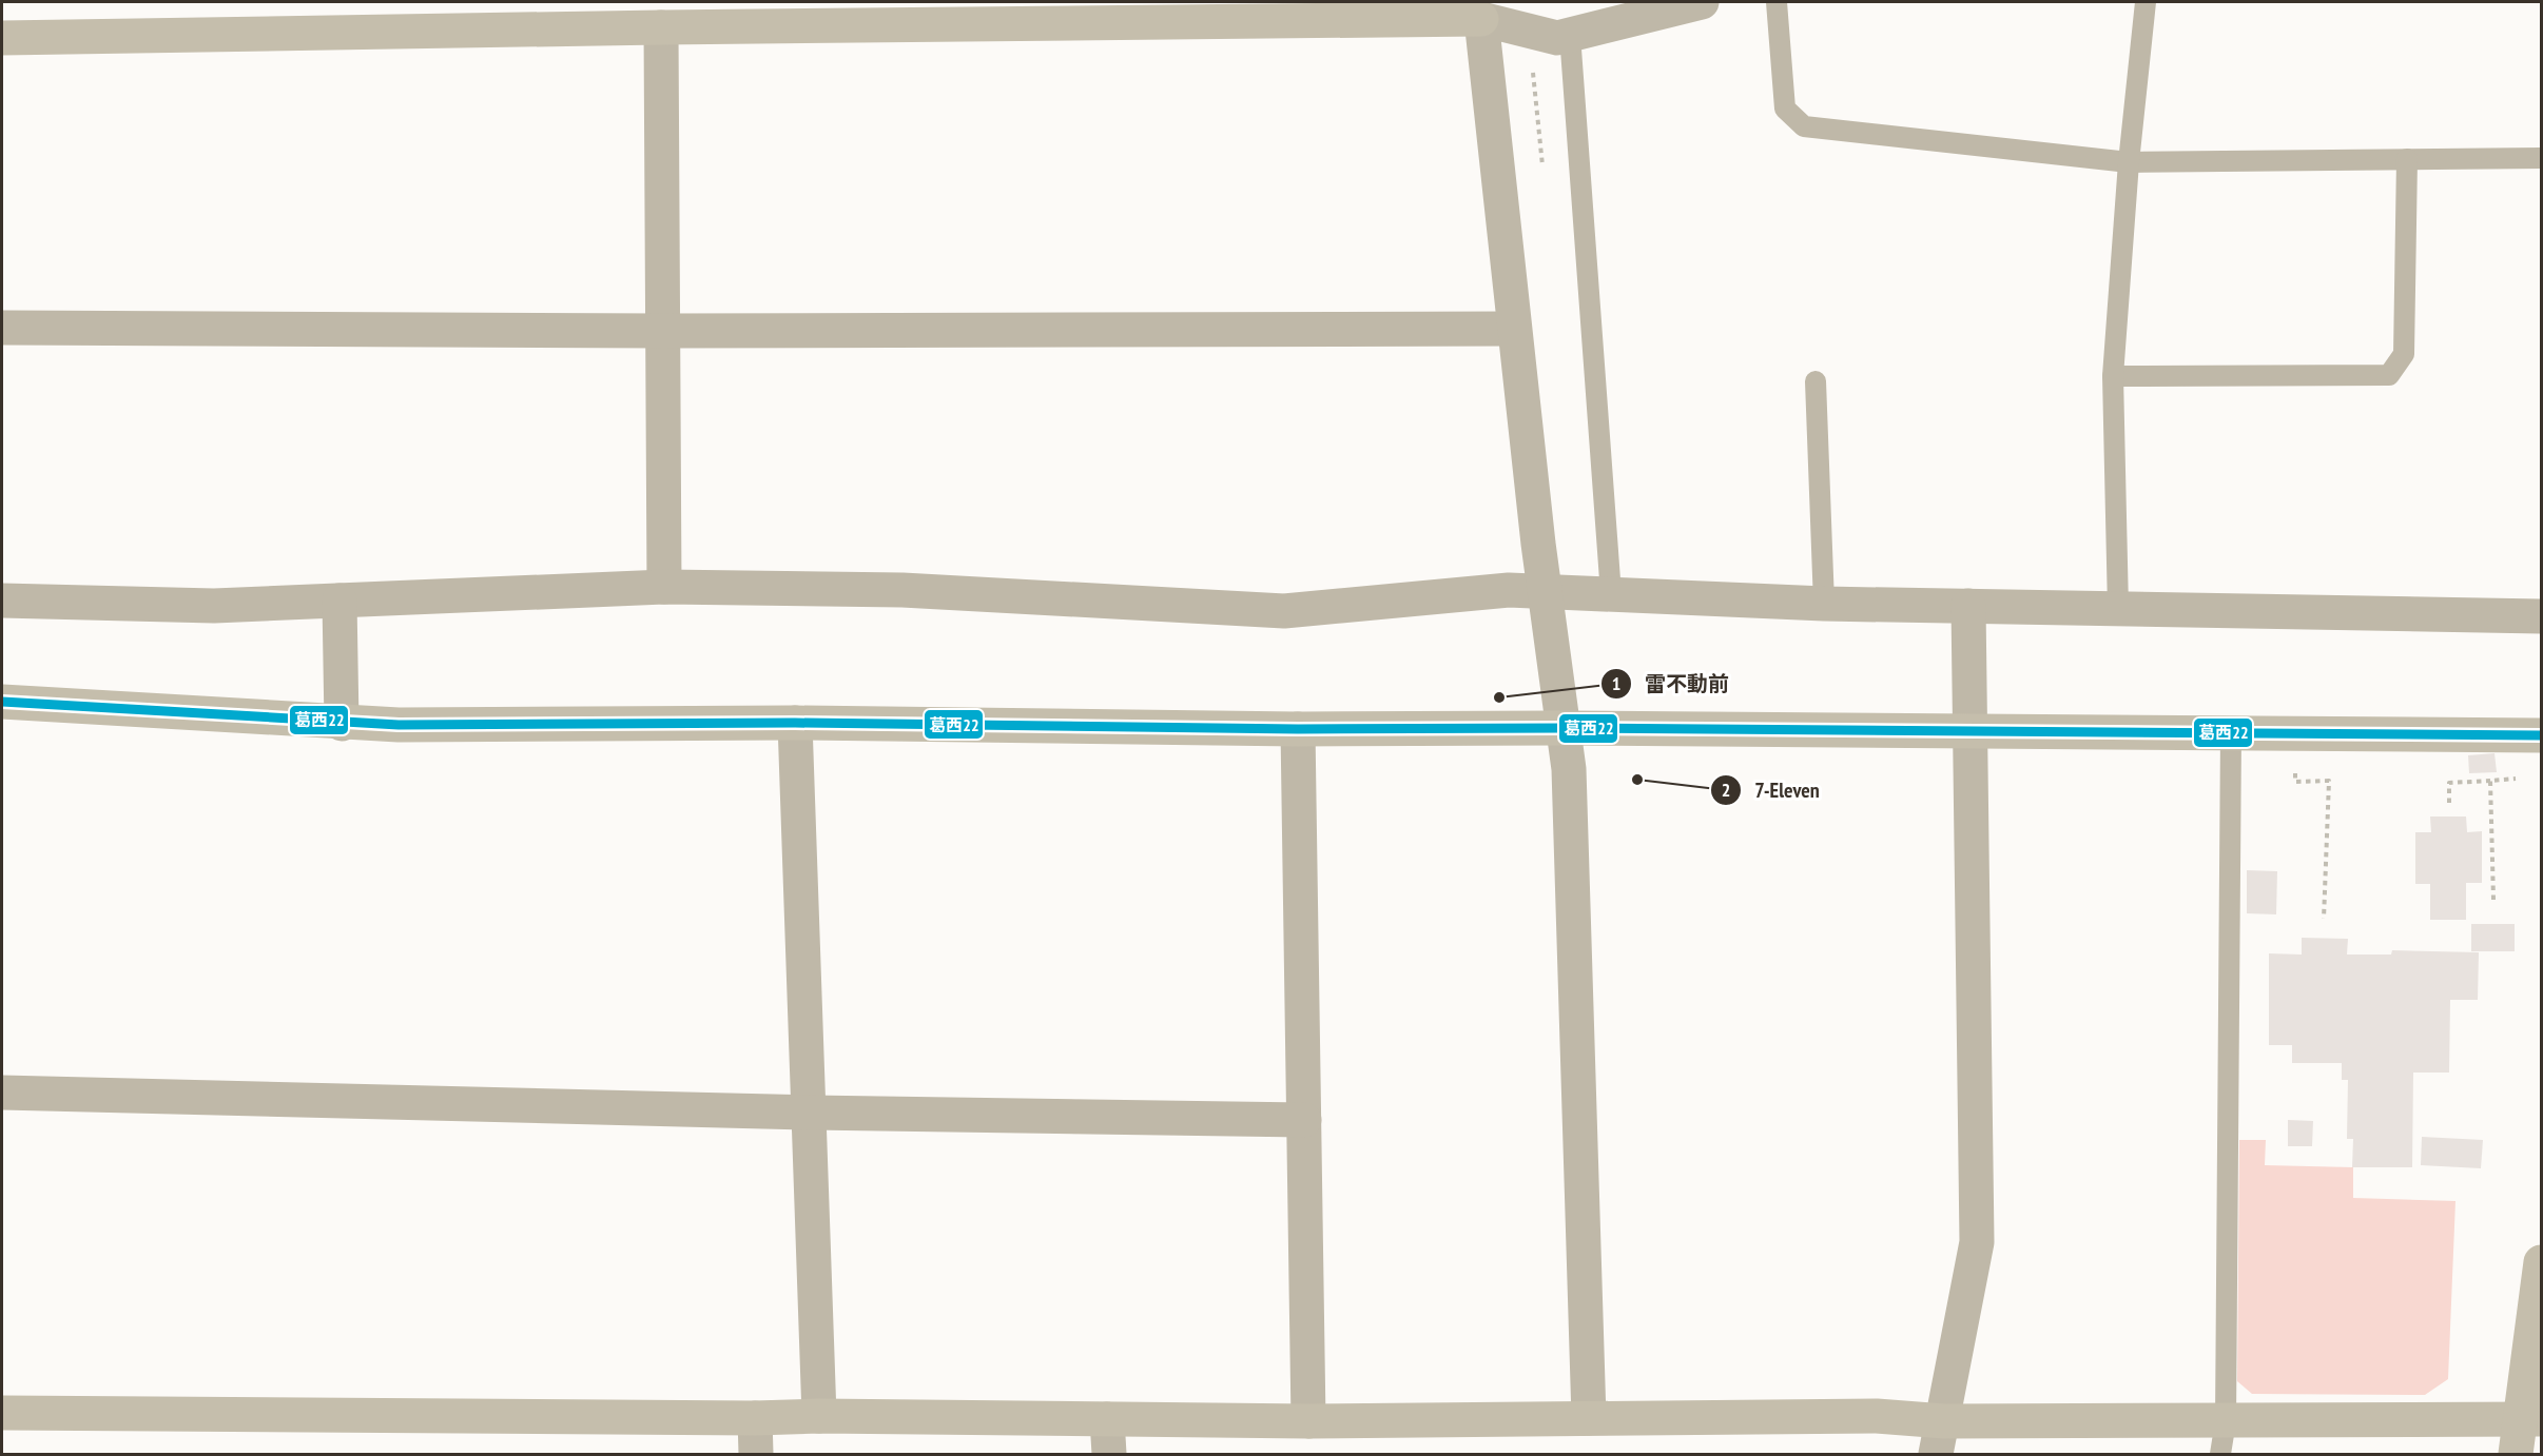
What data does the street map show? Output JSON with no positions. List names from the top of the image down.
{
  "places": ["雷不動前", "7-Eleven"],
  "lines": ["transit line 葛西22"]
}
